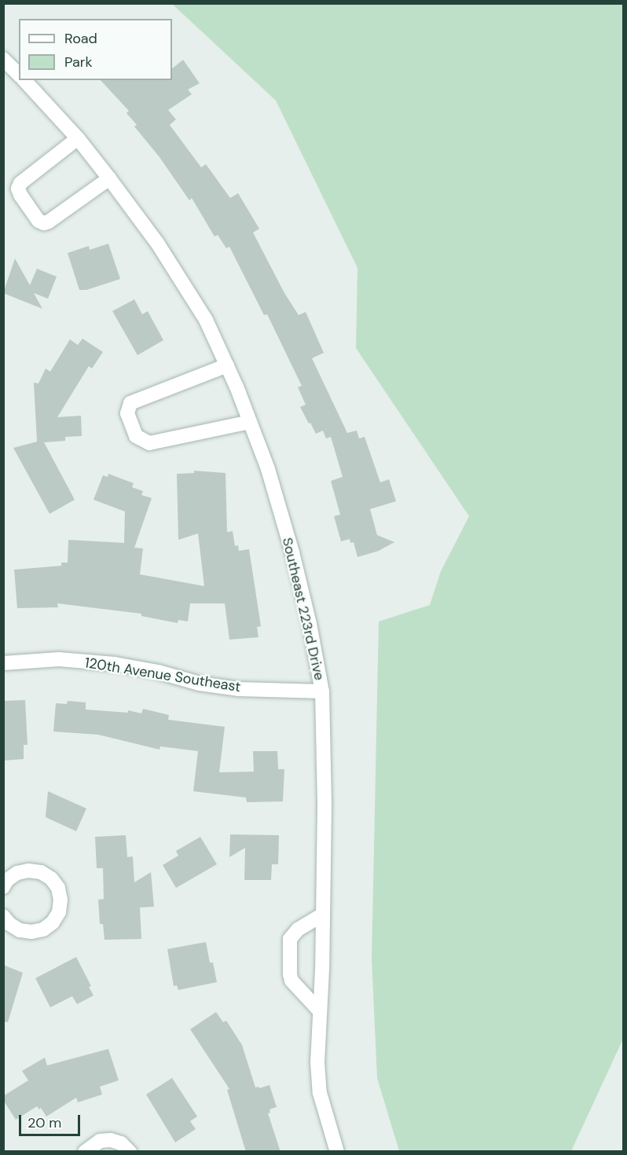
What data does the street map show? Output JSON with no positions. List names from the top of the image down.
{
  "streets": {
    "street": ["Southeast 223rd Drive", "120th Avenue Southeast"]
  },
  "crossings": [
    ["Southeast 223rd Drive", "120th Avenue Southeast"]
  ],
  "legend": ["Road", "Park"],
  "scale_bar": "20 m"
}
